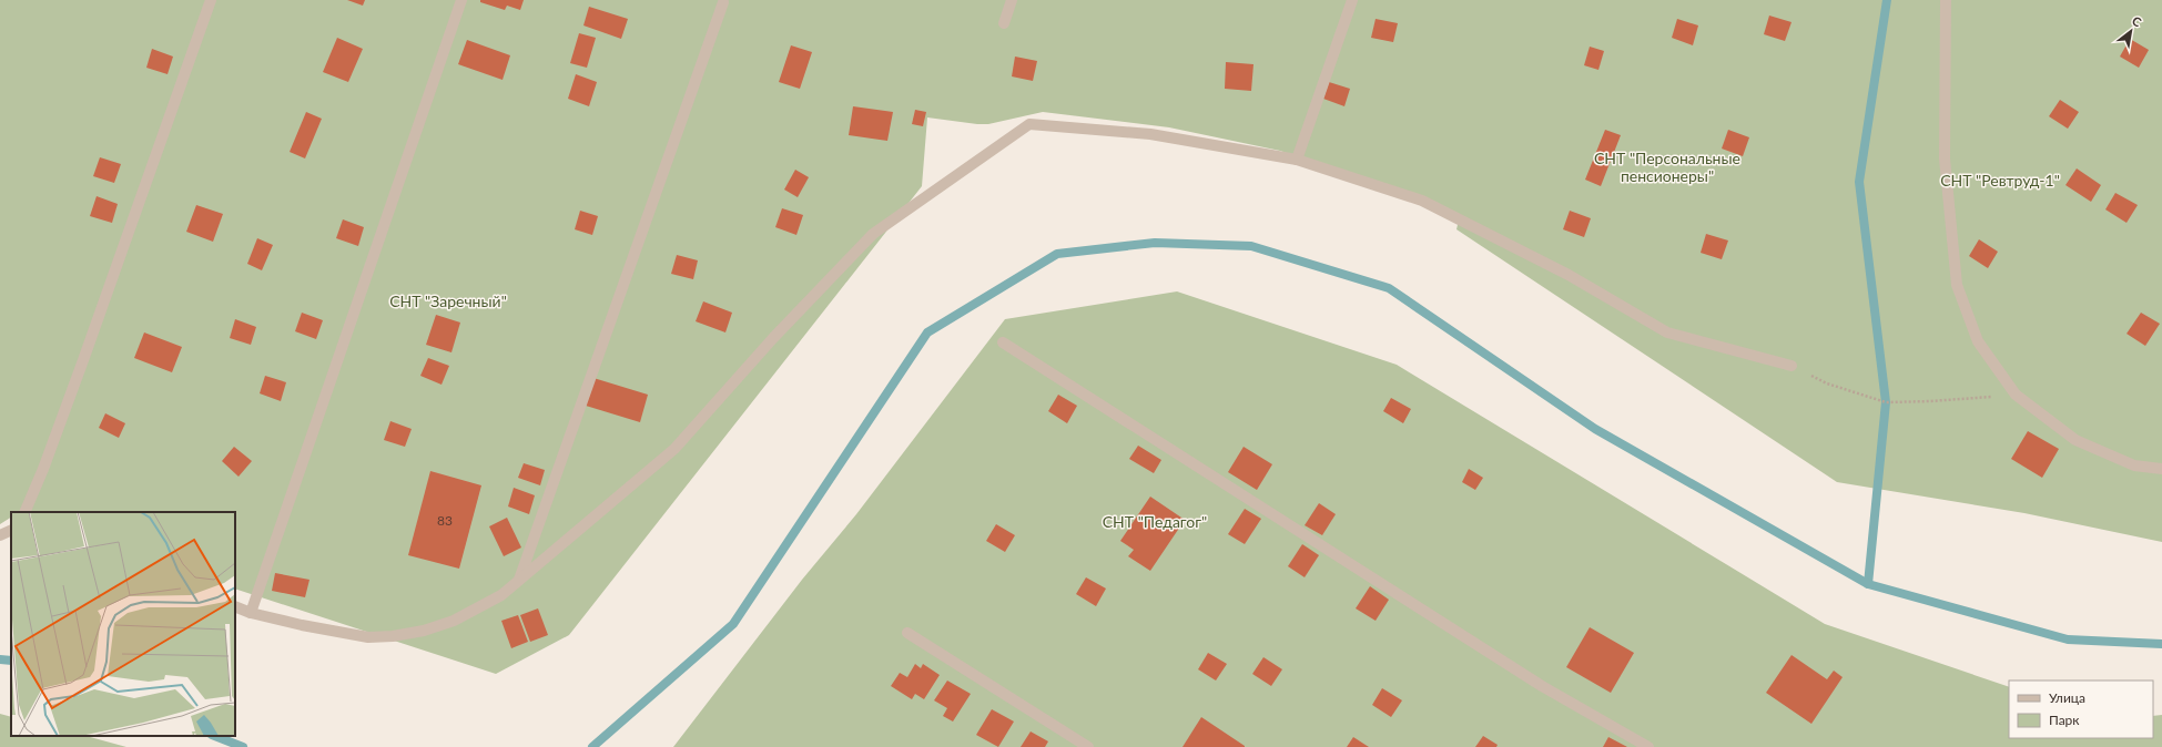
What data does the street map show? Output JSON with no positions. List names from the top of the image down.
{
  "parks": [
    "СНТ \"Персональные пенсионеры\"",
    "СНТ \"Ревтруд-1\"",
    "СНТ \"Заречный\"",
    "СНТ \"Педагог\""
  ],
  "house_numbers": ["83"],
  "legend": ["Улица", "Парк"],
  "north": "top right"
}
